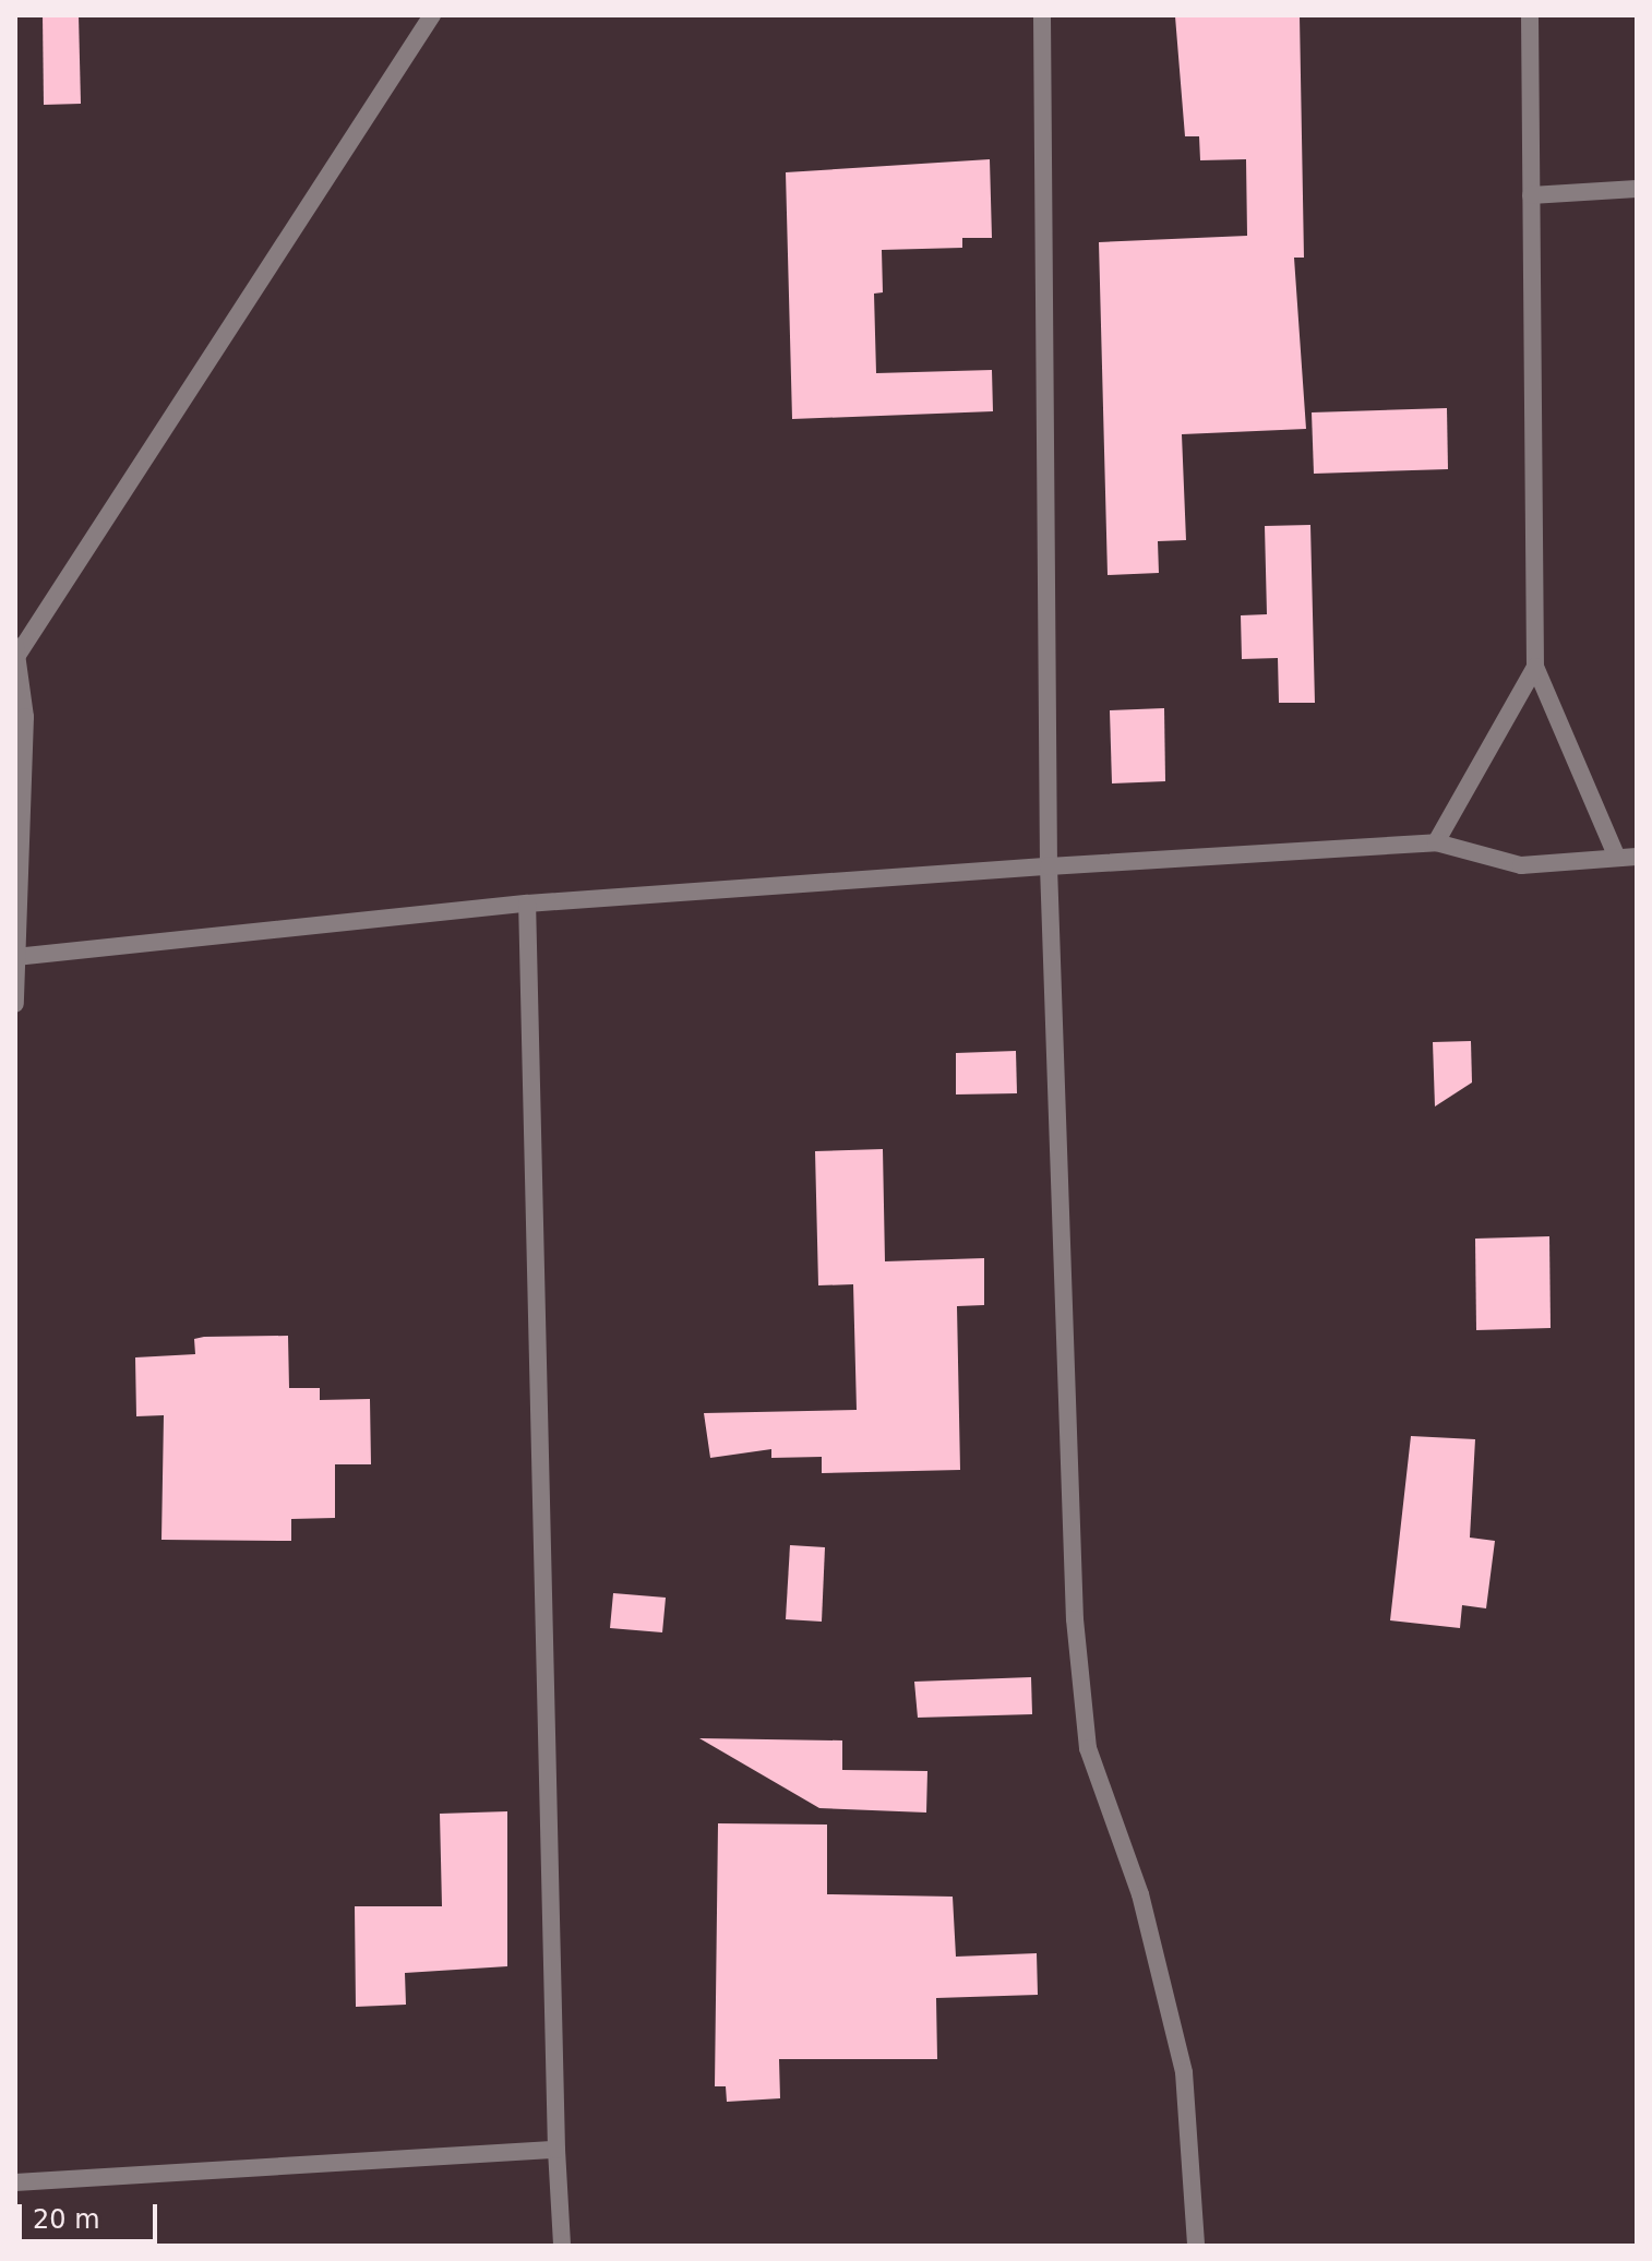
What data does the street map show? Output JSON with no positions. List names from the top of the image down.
{
  "scale_bar": "20 m"
}
